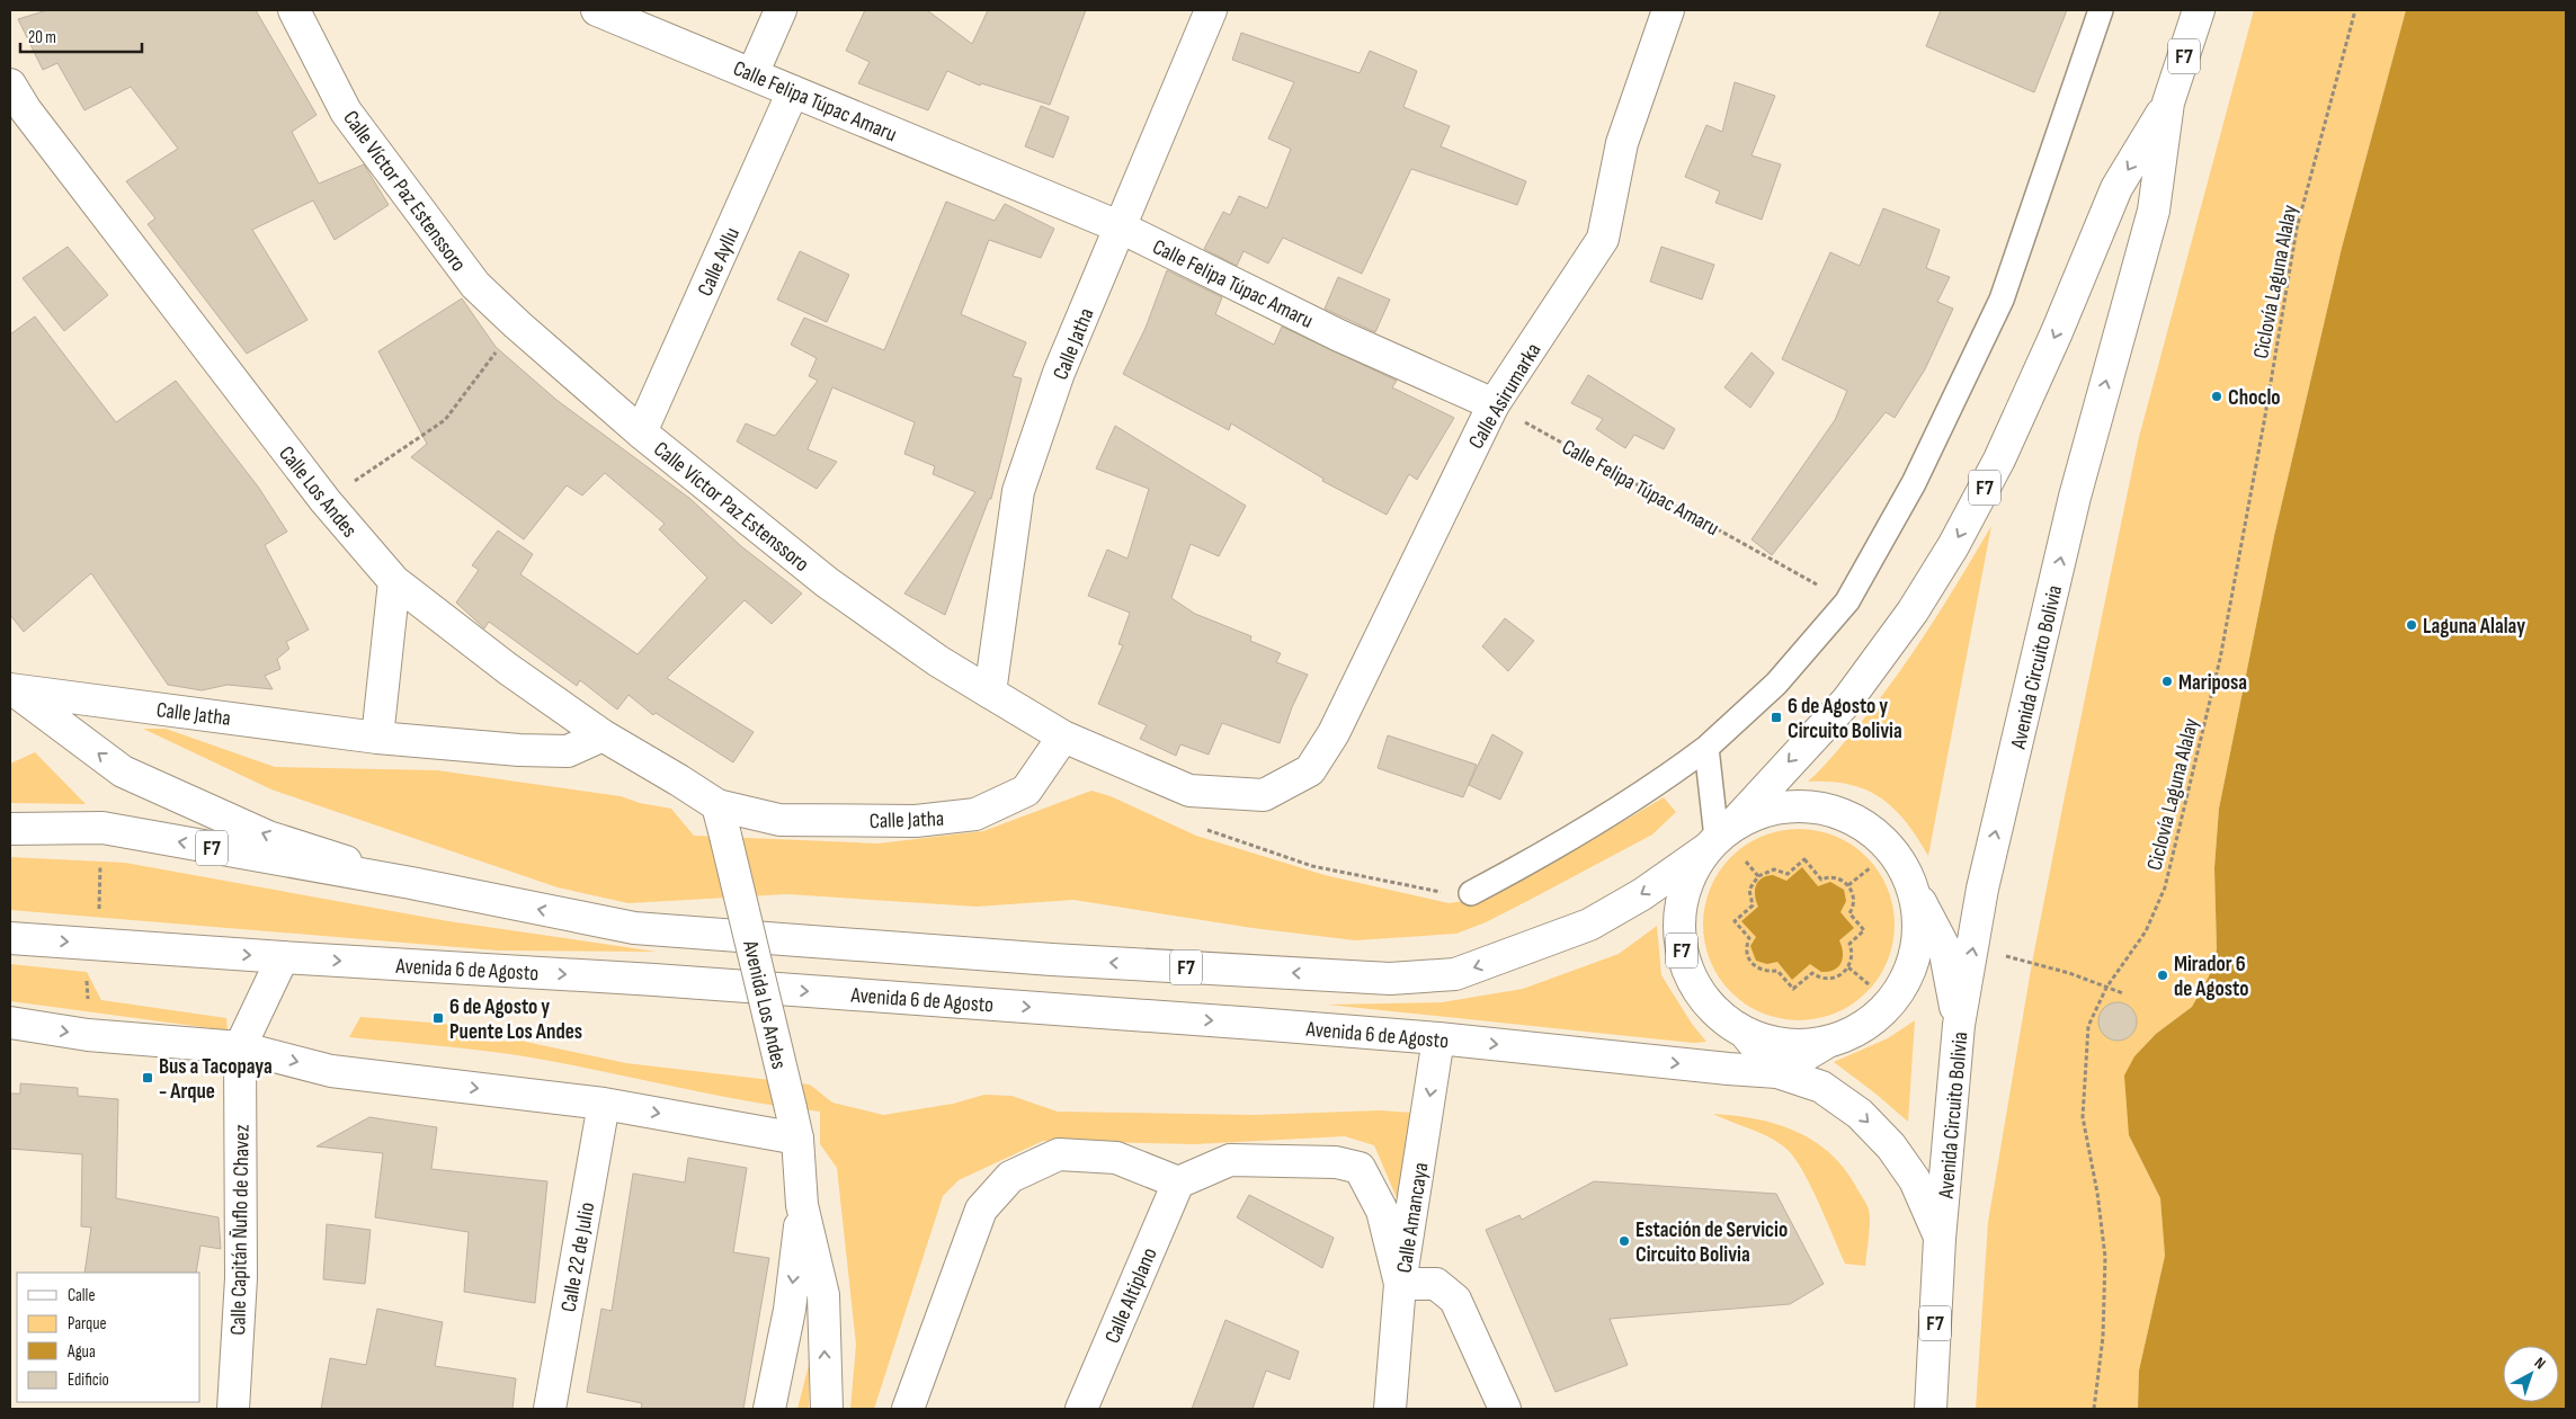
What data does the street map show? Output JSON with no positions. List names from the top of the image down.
{
  "streets": {
    "main road": [
      "F7",
      "Calle Felipa Túpac Amaru",
      "Calle Víctor Paz Estenssoro",
      "Calle Ayllu",
      "Calle Jatha",
      "Calle Asirumarka",
      "Calle Los Andes",
      "Avenida Circuito Bolivia",
      "Avenida 6 de Agosto",
      "Avenida Los Andes",
      "Calle Amancaya",
      "Calle Capitán Ñuflo de Chavez",
      "Calle 22 de Julio",
      "Calle Altiplano"
    ],
    "path": ["Ciclovía Laguna Alalay"]
  },
  "crossings": [
    ["F7", "Avenida Circuito Bolivia"],
    ["F7", "Avenida 6 de Agosto"],
    ["Calle Felipa Túpac Amaru", "Calle Ayllu"],
    ["Calle Felipa Túpac Amaru", "Calle Jatha"],
    ["Calle Felipa Túpac Amaru", "Calle Asirumarka"],
    ["Calle Víctor Paz Estenssoro", "Calle Ayllu"],
    ["Calle Víctor Paz Estenssoro", "Calle Jatha"],
    ["Calle Víctor Paz Estenssoro", "Calle Asirumarka"],
    ["Calle Jatha", "Calle Los Andes"],
    ["Calle Jatha", "Avenida Los Andes"],
    ["Calle Los Andes", "Avenida Los Andes"],
    ["Avenida Circuito Bolivia", "Avenida 6 de Agosto"],
    ["Avenida 6 de Agosto", "Calle Amancaya"],
    ["Avenida 6 de Agosto", "Calle Capitán Ñuflo de Chavez"]
  ],
  "one_way": ["Calle Amancaya"],
  "places": {
    "other": [
      "Choclo",
      "Laguna Alalay",
      "Mariposa",
      "Mirador 6 de Agosto",
      "Estación de Servicio Circuito Bolivia"
    ],
    "transit": ["6 de Agosto y Circuito Bolivia", "6 de Agosto y Puente Los Andes", "Bus a Tacopaya - Arque"]
  },
  "legend": [
    "Calle",
    "Parque",
    "Agua",
    "Edificio"
  ],
  "scale_bar": "20 m",
  "north": "top right"
}
